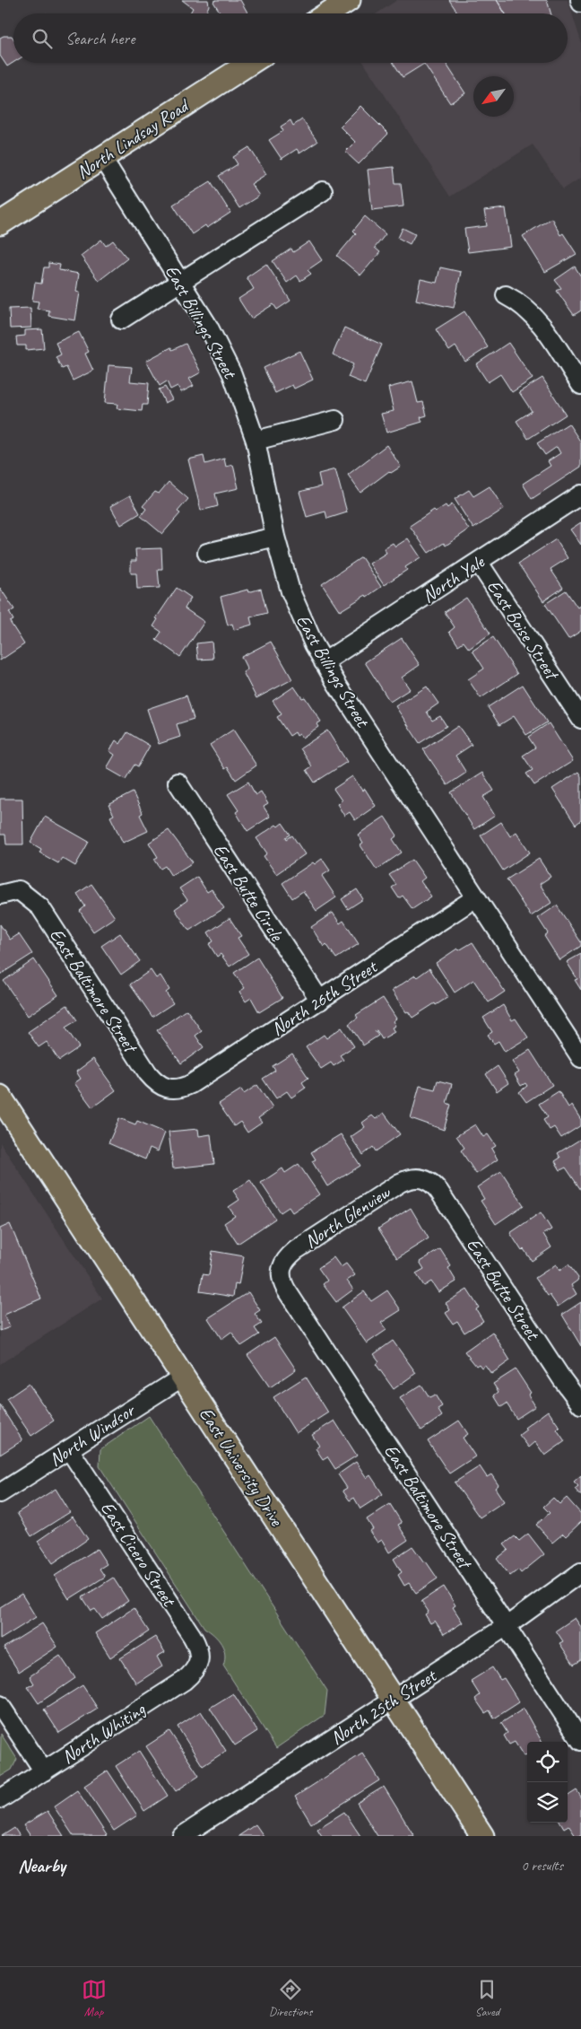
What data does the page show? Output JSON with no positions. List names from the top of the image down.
{
  "streets": {
    "main road": ["North Lindsay Road", "East University Drive"],
    "street": [
      "East Billings Street",
      "North Yale",
      "East Boise Street",
      "East Butte Circle",
      "East Baltimore Street",
      "North 26th Street",
      "North Glenview",
      "East Butte Street",
      "North Windsor",
      "East Cicero Street",
      "North 25th Street",
      "North Whiting"
    ]
  },
  "crossings": [
    ["North Lindsay Road", "East Billings Street"],
    ["East Billings Street", "North Yale"],
    ["East Billings Street", "North 26th Street"],
    ["North Yale", "East Boise Street"],
    ["East Butte Circle", "North 26th Street"],
    ["East Baltimore Street", "North 26th Street"],
    ["East Baltimore Street", "North Glenview"],
    ["East Baltimore Street", "North 25th Street"],
    ["North Glenview", "East Butte Street"],
    ["North Windsor", "East University Drive"],
    ["North Windsor", "East Cicero Street"],
    ["East University Drive", "North 25th Street"],
    ["East Cicero Street", "North Whiting"]
  ],
  "north": "bottom left",
  "page": {
    "search": "Search here",
    "heading": ["Nearby", "0 results"],
    "nav": ["Map", "Directions", "Saved"]
  }
}
